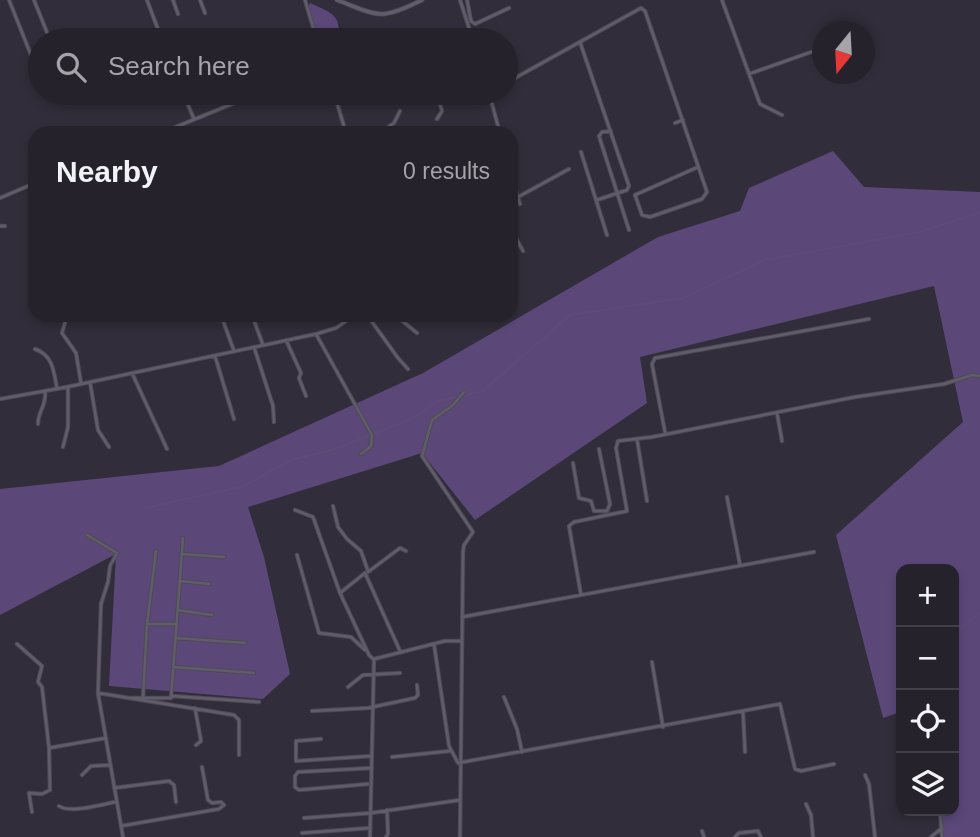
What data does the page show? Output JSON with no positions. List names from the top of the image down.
{
  "north": "bottom",
  "page": {
    "search": "Search here",
    "heading": ["Nearby", "0 results"],
    "map_buttons": ["+", "−"]
  }
}
